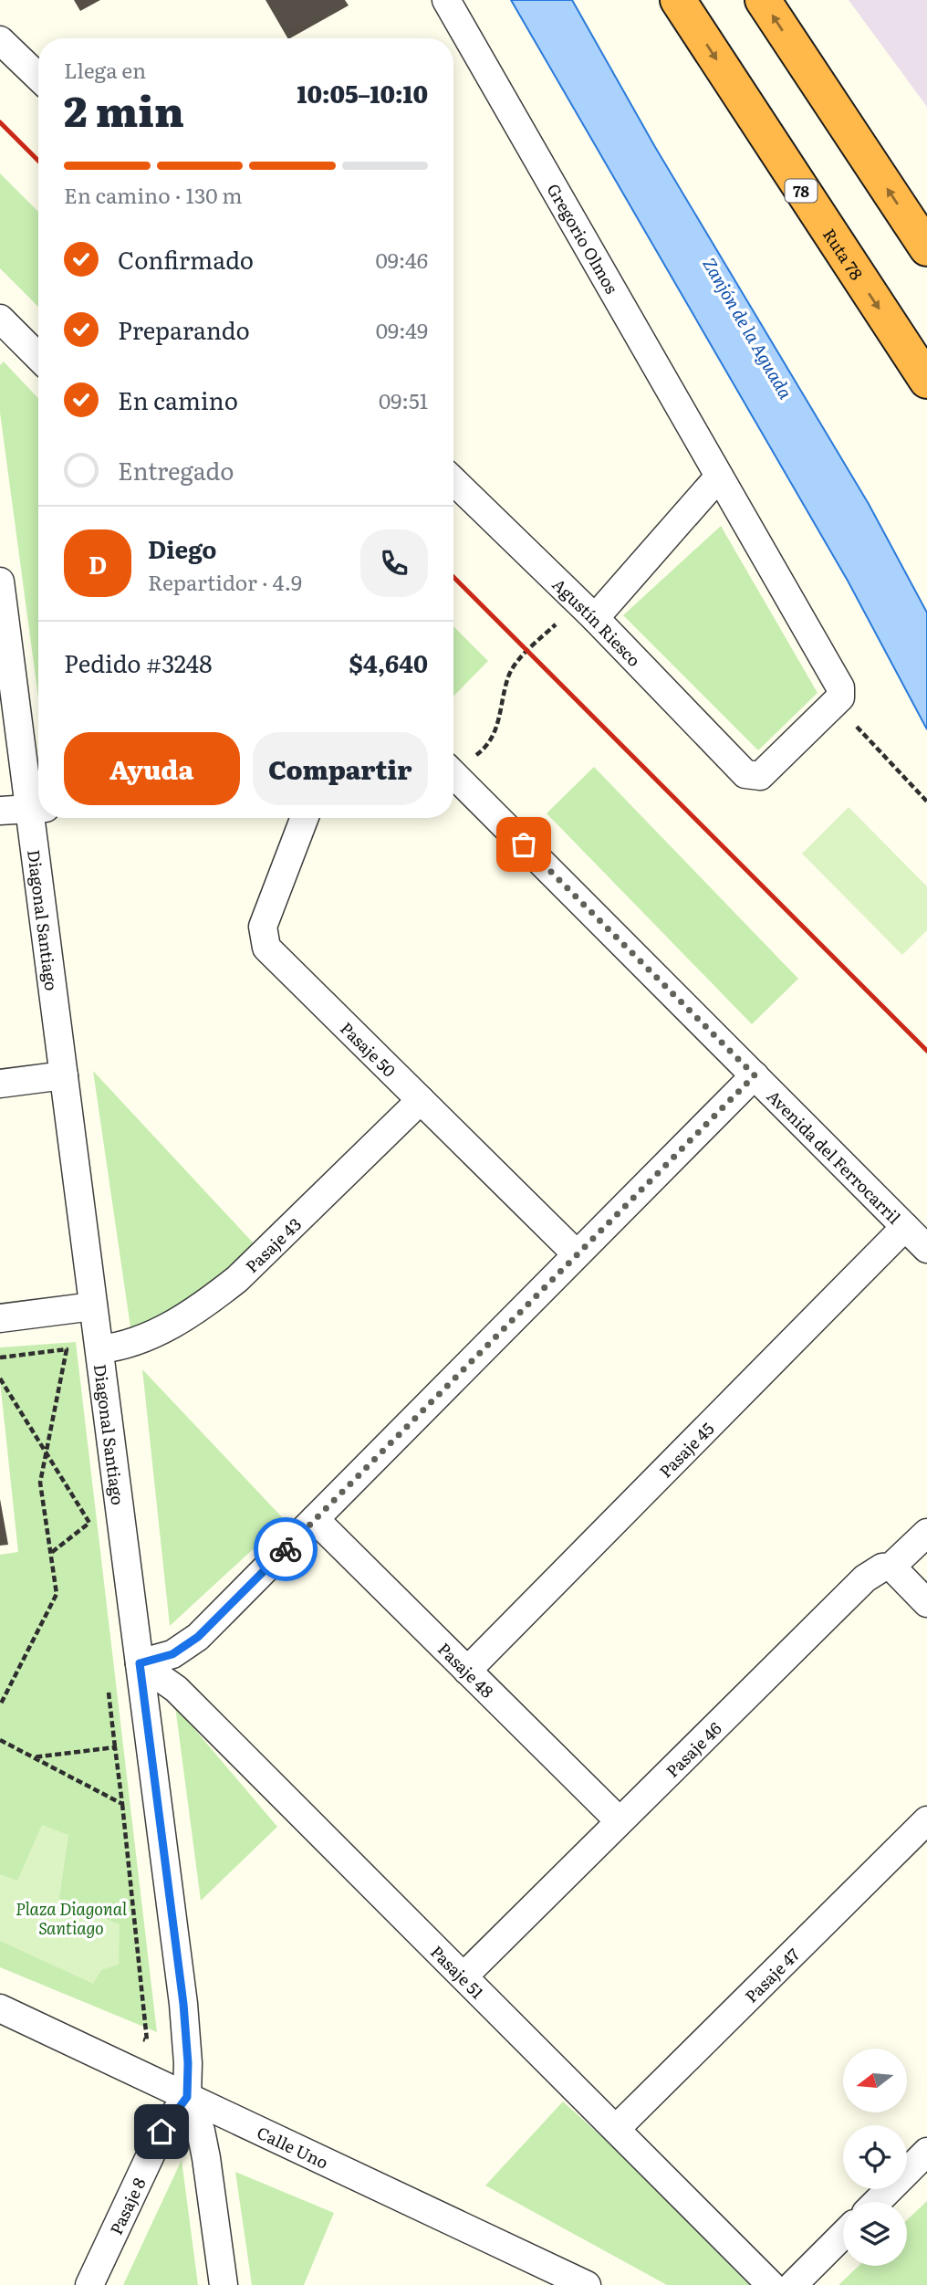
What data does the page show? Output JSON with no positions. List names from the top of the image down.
{
  "streets": {
    "highway": ["78", "Ruta 78"],
    "street": [
      "Gregorio Olmos",
      "Agustín Riesco",
      "Diagonal Santiago",
      "Pasaje 50",
      "Avenida del Ferrocarril",
      "Pasaje 43",
      "Pasaje 45",
      "Pasaje 48",
      "Pasaje 46",
      "Pasaje 51",
      "Pasaje 47",
      "Calle Uno",
      "Pasaje 8"
    ]
  },
  "crossings": [
    ["Gregorio Olmos", "Agustín Riesco"],
    ["Diagonal Santiago", "Pasaje 43"],
    ["Diagonal Santiago", "Pasaje 51"],
    ["Diagonal Santiago", "Calle Uno"],
    ["Diagonal Santiago", "Pasaje 8"],
    ["Pasaje 50", "Pasaje 43"],
    ["Avenida del Ferrocarril", "Pasaje 45"],
    ["Pasaje 45", "Pasaje 48"],
    ["Pasaje 48", "Pasaje 46"],
    ["Pasaje 46", "Pasaje 51"],
    ["Pasaje 51", "Pasaje 47"],
    ["Calle Uno", "Pasaje 8"]
  ],
  "water": ["Zanjón de la Aguada"],
  "parks": ["Plaza Diagonal Santiago"],
  "north": "left",
  "page": {
    "heading": ["2 min", "Llega en", "10:05–10:10"],
    "panel": [
      "Diego",
      "Repartidor · 4.9",
      "Pedido #3248",
      "$4,640"
    ],
    "bar": "En camino · 130 m",
    "list": [
      ["Confirmado", "09:46"],
      ["Preparando", "09:49"],
      ["En camino", "09:51"],
      "Entregado"
    ],
    "round": "D",
    "buttons": ["Ayuda", "Compartir"]
  }
}
